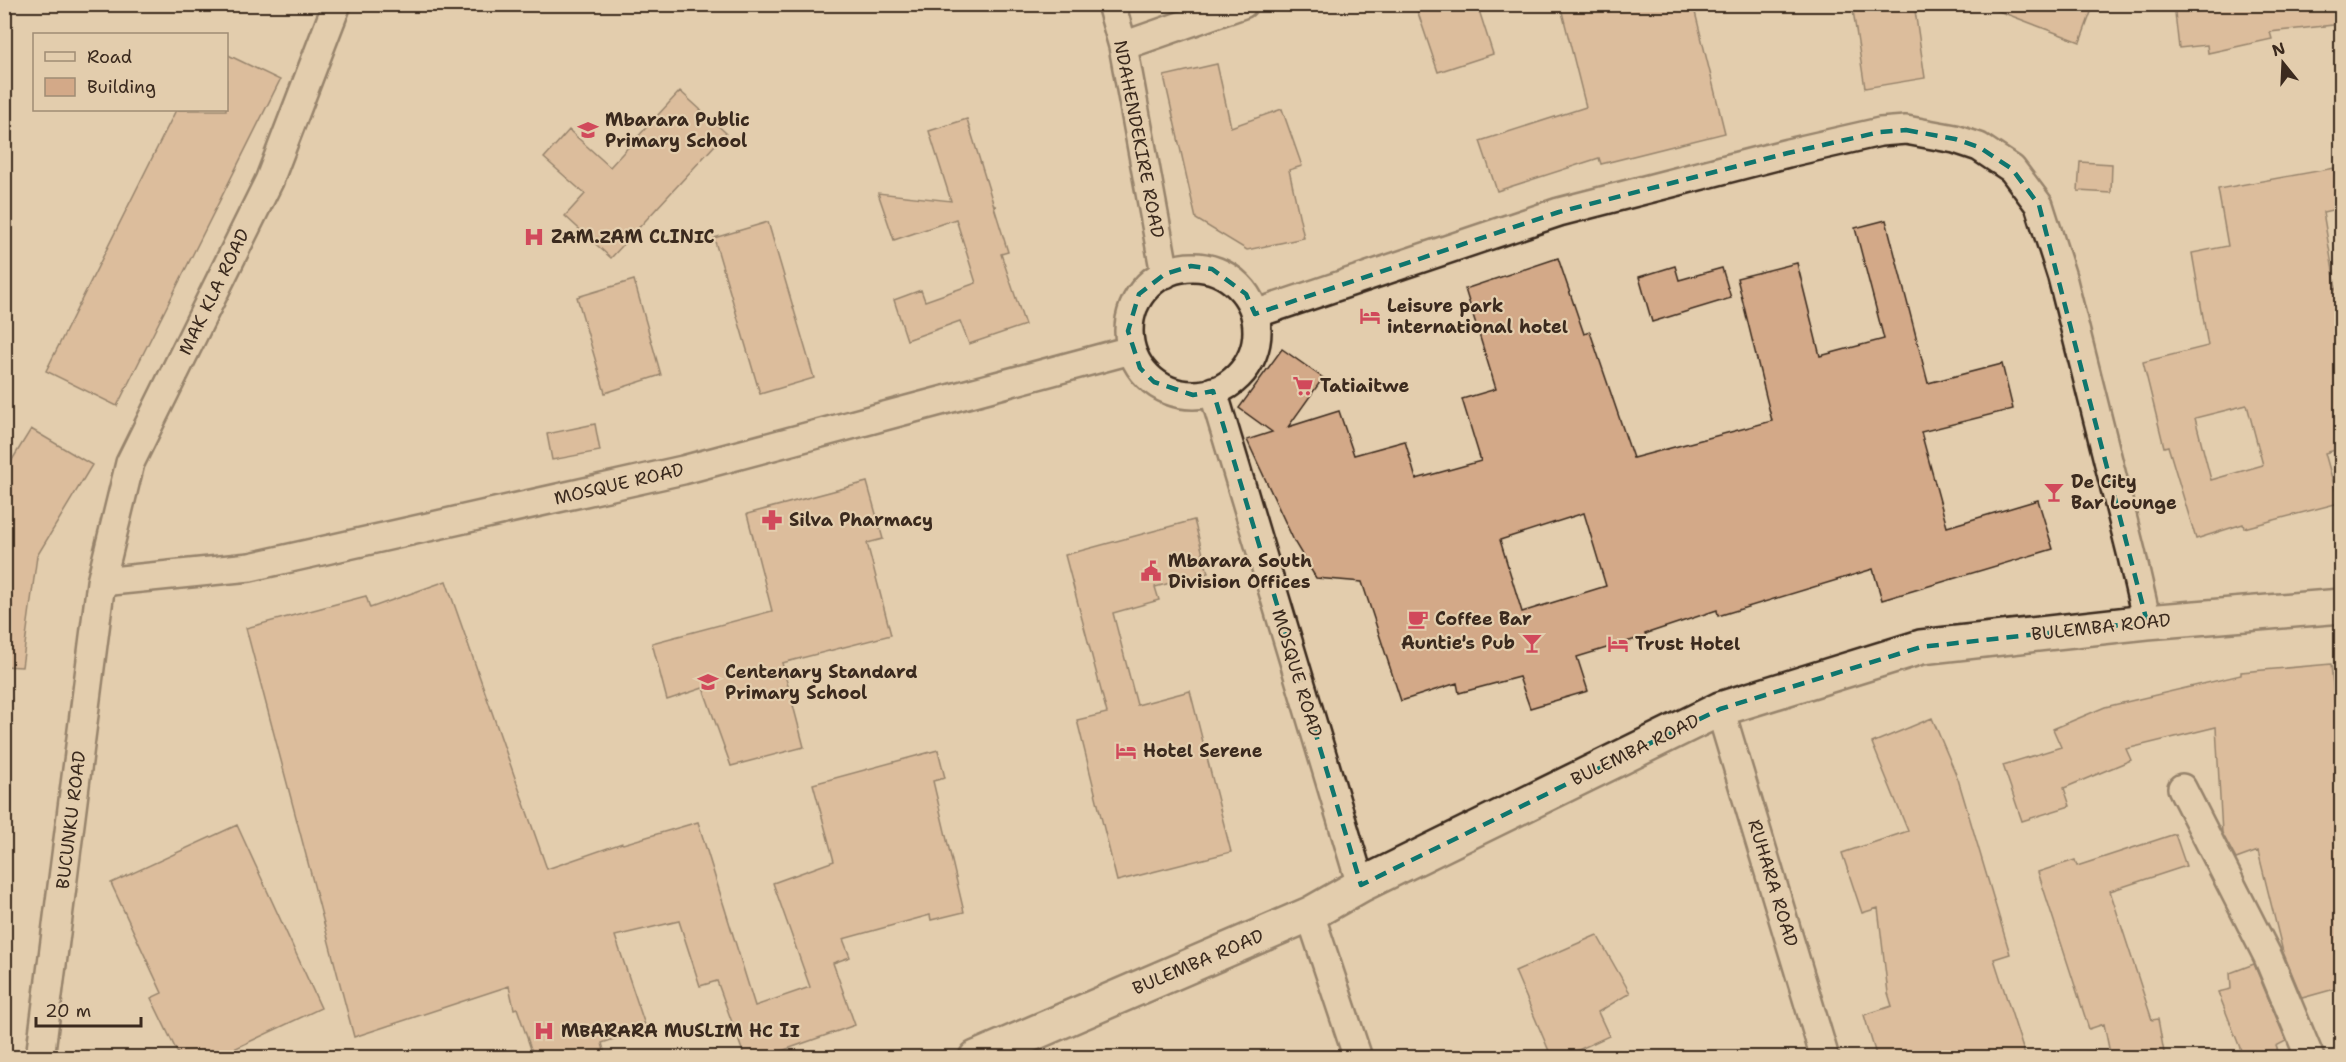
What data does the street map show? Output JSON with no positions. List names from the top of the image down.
{
  "streets": {
    "main road": ["BULEMBA ROAD"],
    "street": [
      "NDAHENDEKIRE ROAD",
      "MAK KLA ROAD",
      "MOSQUE ROAD",
      "BUCUNKU ROAD",
      "RUHARA ROAD"
    ]
  },
  "crossings": [
    ["NDAHENDEKIRE ROAD", "MOSQUE ROAD"],
    ["MAK KLA ROAD", "MOSQUE ROAD"],
    ["MAK KLA ROAD", "BUCUNKU ROAD"],
    ["MOSQUE ROAD", "BULEMBA ROAD"],
    ["MOSQUE ROAD", "BUCUNKU ROAD"],
    ["BULEMBA ROAD", "RUHARA ROAD"]
  ],
  "places": {
    "school or university": ["Mbarara Public Primary School", "Centenary Standard Primary School"],
    "hospital": ["ZAM.ZAM CLINIC", "MBARARA MUSLIM HC II"],
    "hotel": ["Leisure park international hotel", "Trust Hotel", "Hotel Serene"],
    "supermarket": ["Tatiaitwe"],
    "bar": ["De City Bar Lounge", "Auntie's Pub"],
    "pharmacy": ["Silva Pharmacy"],
    "public building": ["Mbarara South Division Offices"],
    "cafe": ["Coffee Bar"]
  },
  "legend": ["Road", "Building"],
  "scale_bar": "20 m",
  "north": "top"
}
